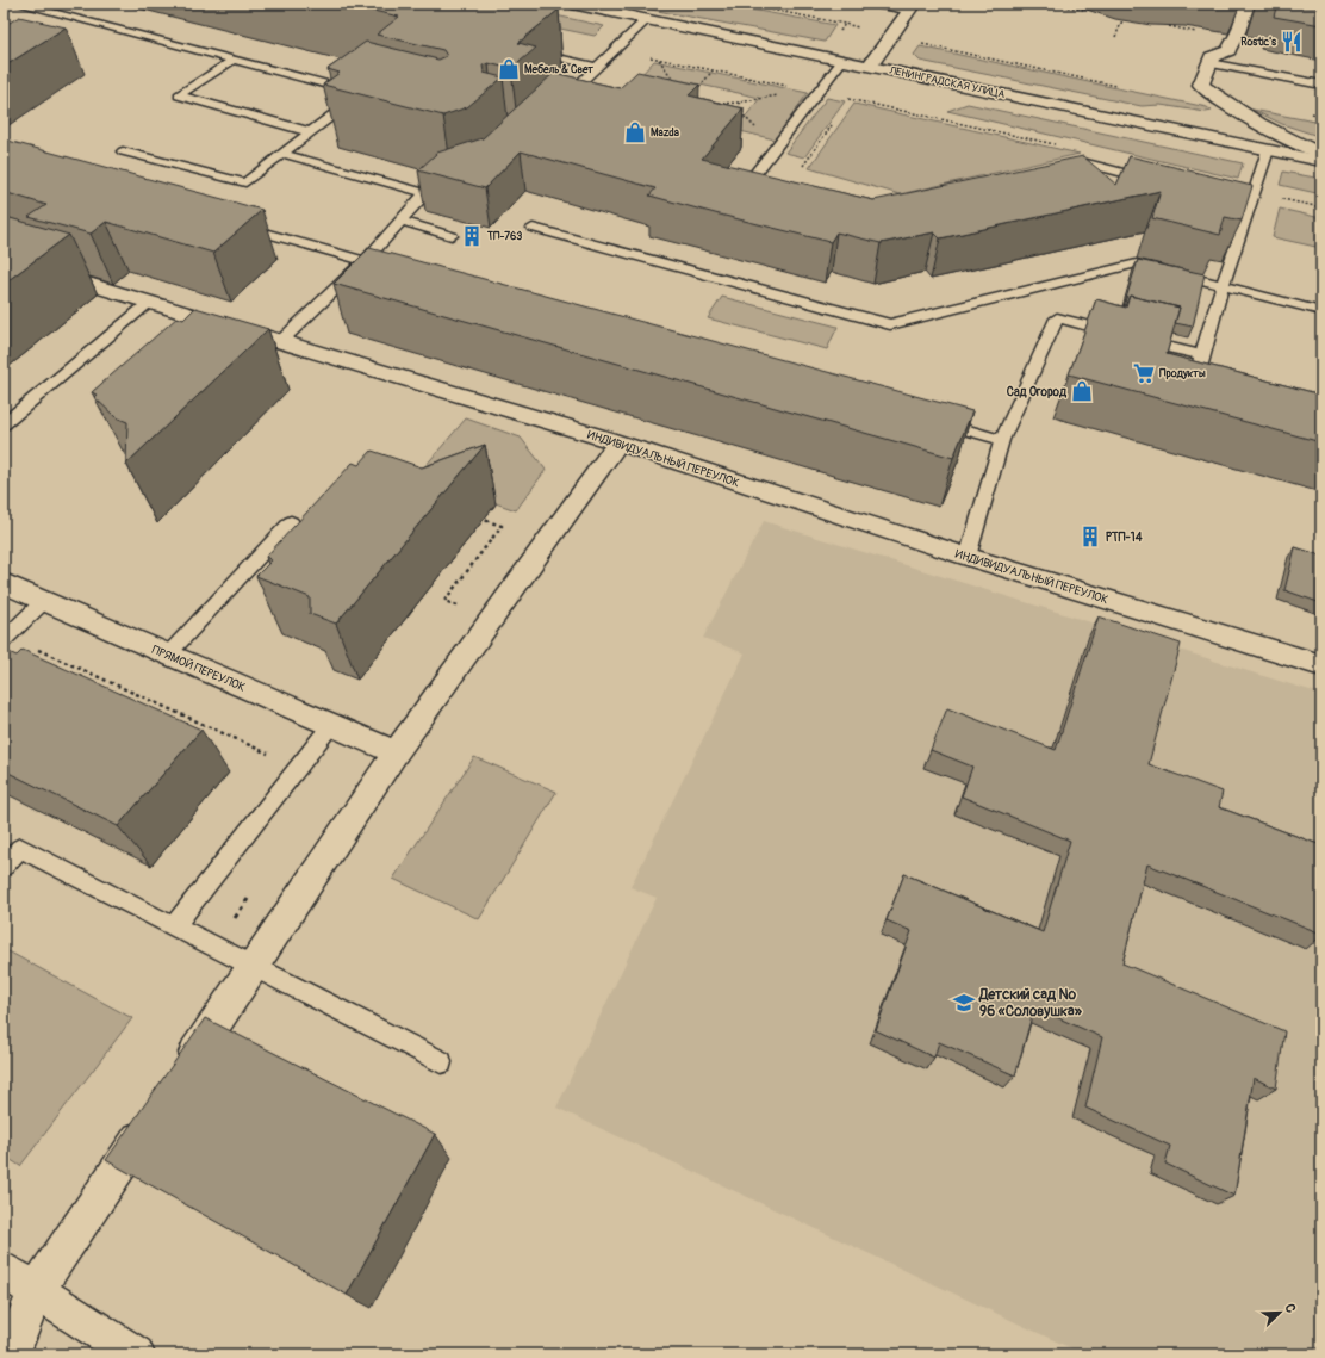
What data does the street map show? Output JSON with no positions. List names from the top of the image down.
{
  "streets": {
    "street": ["ЛЕНИНГРАДСКАЯ УЛИЦА", "ИНДИВИДУАЛЬНЫЙ ПЕРЕУЛОК", "ПРЯМОЙ ПЕРЕУЛОК"]
  },
  "places": {
    "restaurant": ["Rostic's"],
    "shop": ["Мебель & Свет", "Mazda", "Сад Огород"],
    "building": ["ТП-763", "РТП-14"],
    "supermarket": ["Продукты"],
    "school or university": ["Детский сад № 96 «Соловушка»"]
  },
  "north": "top right"
}
